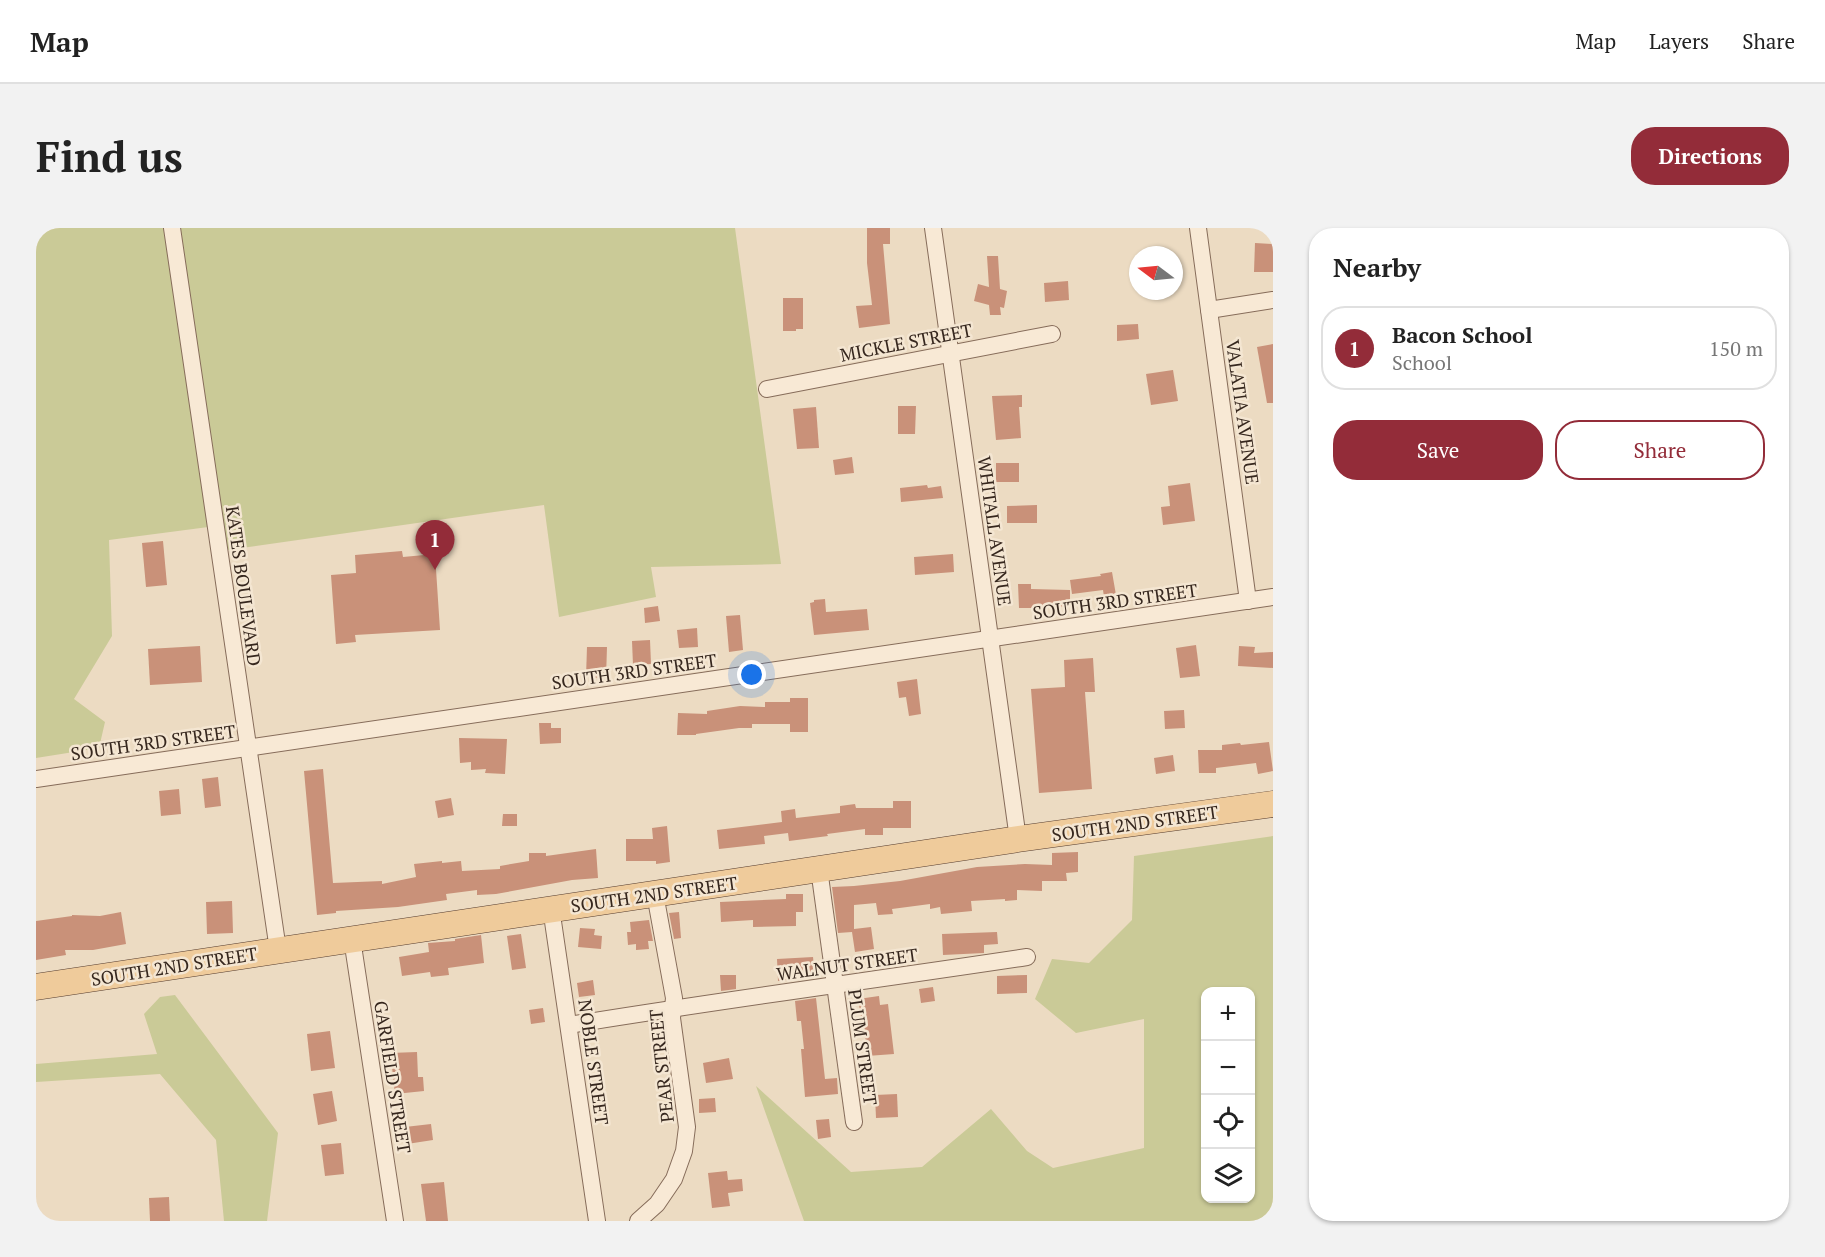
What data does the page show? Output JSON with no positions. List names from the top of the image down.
{
  "streets": {
    "main road": ["SOUTH 2ND STREET"],
    "street": [
      "MICKLE STREET",
      "VALATIA AVENUE",
      "WHITALL AVENUE",
      "KATES BOULEVARD",
      "SOUTH 3RD STREET",
      "WALNUT STREET",
      "PLUM STREET",
      "NOBLE STREET",
      "PEAR STREET",
      "GARFIELD STREET"
    ]
  },
  "crossings": [
    ["MICKLE STREET", "WHITALL AVENUE"],
    ["VALATIA AVENUE", "SOUTH 3RD STREET"],
    ["WHITALL AVENUE", "SOUTH 3RD STREET"],
    ["WHITALL AVENUE", "SOUTH 2ND STREET"],
    ["KATES BOULEVARD", "SOUTH 3RD STREET"],
    ["KATES BOULEVARD", "SOUTH 2ND STREET"],
    ["SOUTH 2ND STREET", "PLUM STREET"],
    ["SOUTH 2ND STREET", "NOBLE STREET"],
    ["SOUTH 2ND STREET", "PEAR STREET"],
    ["SOUTH 2ND STREET", "GARFIELD STREET"],
    ["WALNUT STREET", "PLUM STREET"],
    ["WALNUT STREET", "NOBLE STREET"],
    ["WALNUT STREET", "PEAR STREET"]
  ],
  "north": "left",
  "page": {
    "header": "Map",
    "nav": ["Map", "Layers", "Share"],
    "buttons": [
      "Directions",
      ["Save", "Share"]
    ],
    "title": "Find us",
    "heading": "Nearby",
    "list": [
      {
        "mark": "1",
        "name": "Bacon School",
        "note": "School",
        "value": "150 m"
      }
    ],
    "pins": "1",
    "map_buttons": ["+", "−"]
  }
}
